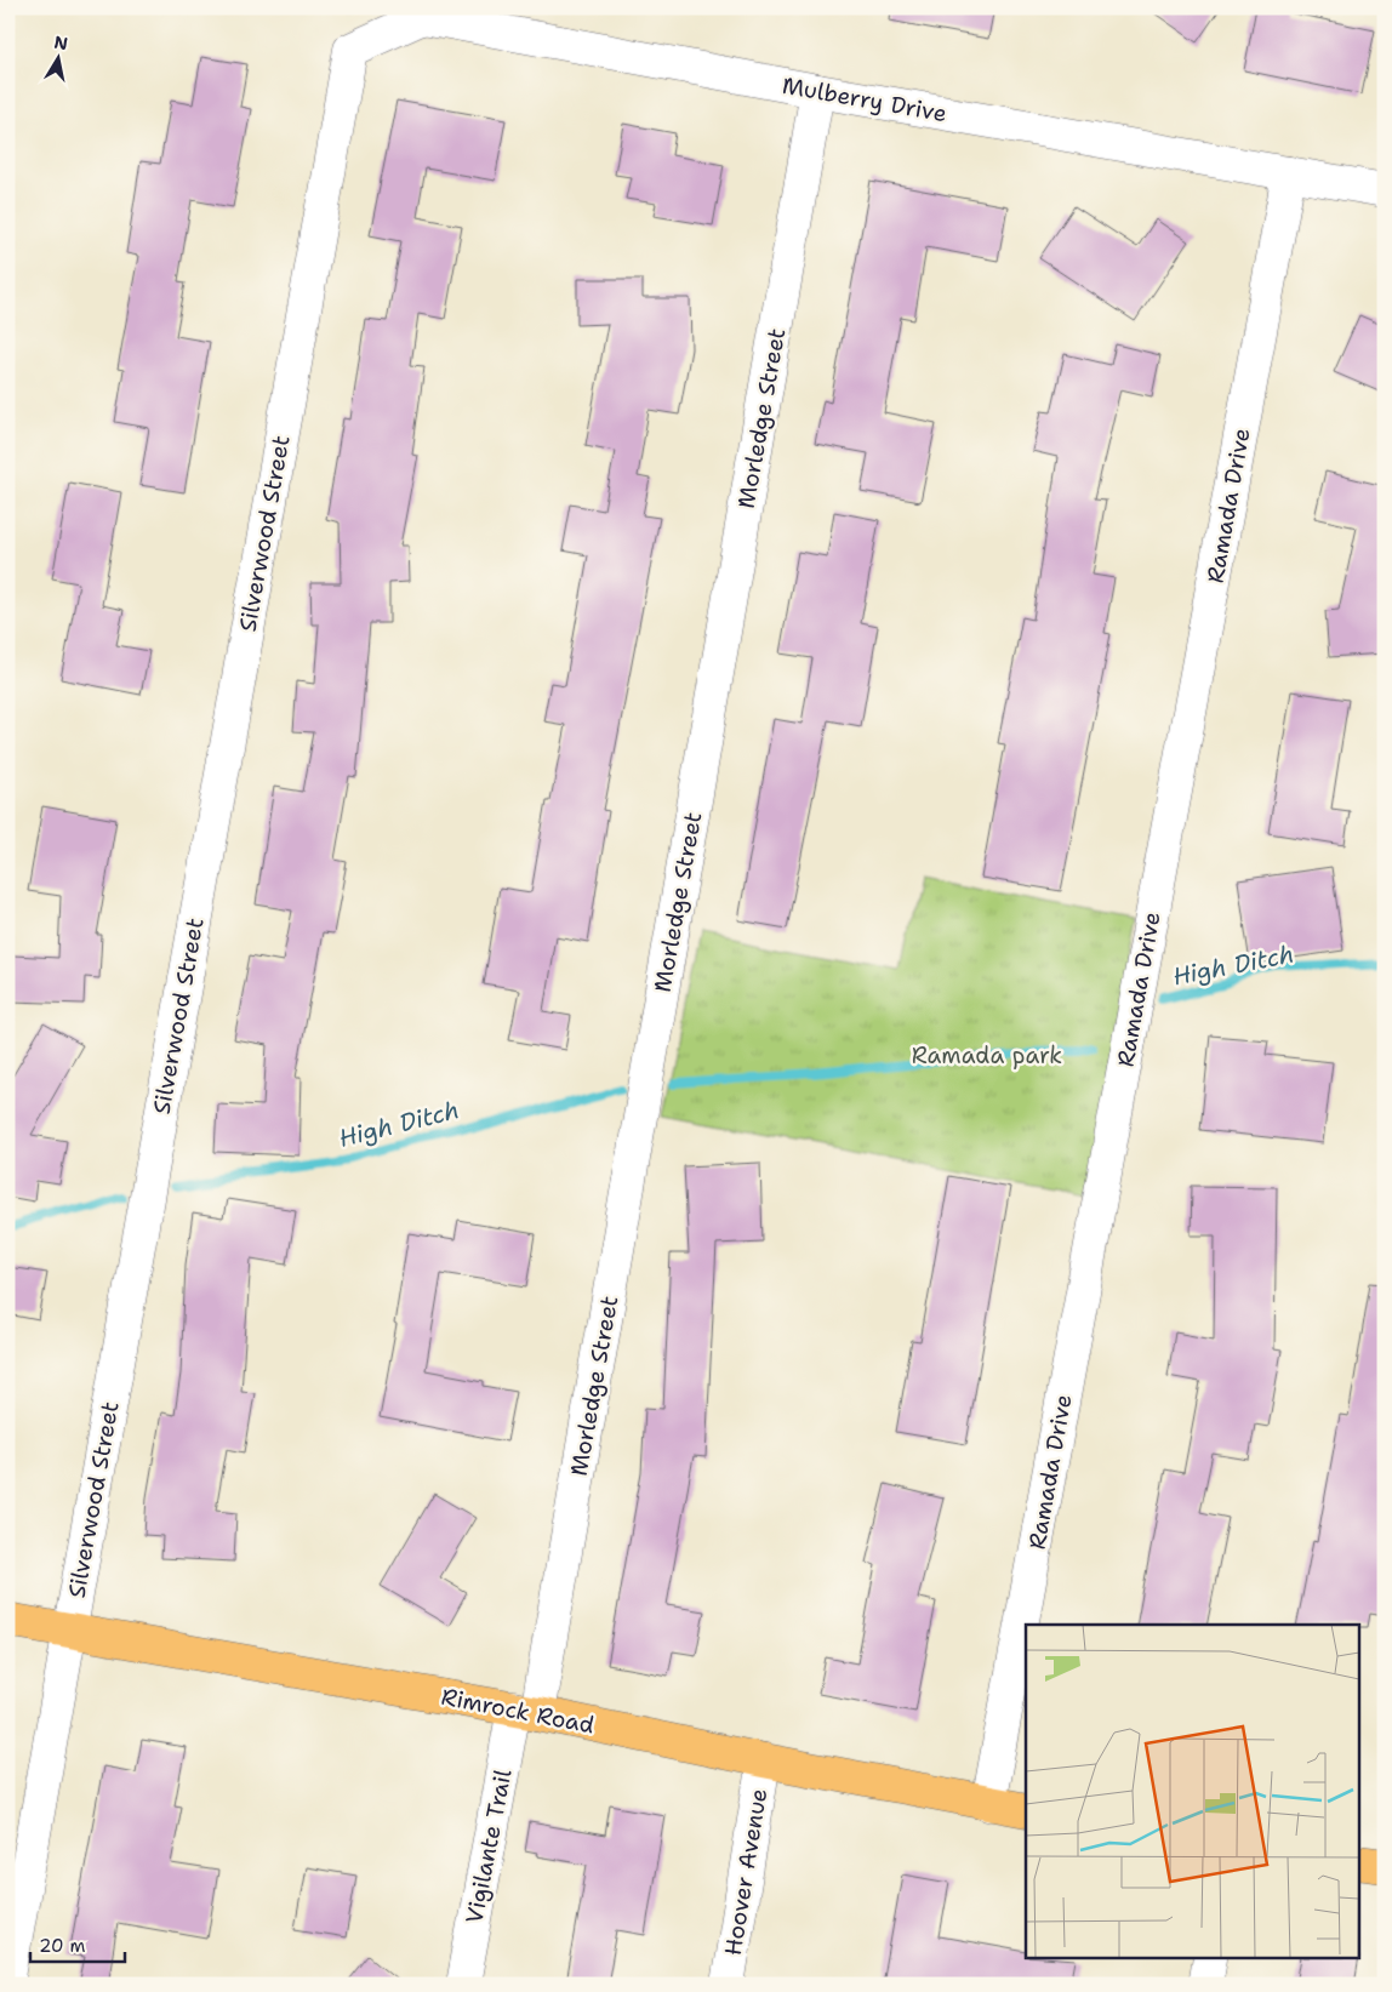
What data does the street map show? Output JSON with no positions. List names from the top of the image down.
{
  "streets": {
    "main road": ["Rimrock Road"],
    "street": [
      "Mulberry Drive",
      "Morledge Street",
      "Ramada Drive",
      "Silverwood Street",
      "Vigilante Trail",
      "Hoover Avenue"
    ]
  },
  "crossings": [
    ["Mulberry Drive", "Morledge Street"],
    ["Mulberry Drive", "Ramada Drive"],
    ["Mulberry Drive", "Silverwood Street"],
    ["Morledge Street", "Rimrock Road"],
    ["Morledge Street", "Vigilante Trail"],
    ["Ramada Drive", "Rimrock Road"],
    ["Silverwood Street", "Rimrock Road"],
    ["Rimrock Road", "Vigilante Trail"],
    ["Rimrock Road", "Hoover Avenue"]
  ],
  "water": ["High Ditch"],
  "parks": ["Ramada park"],
  "scale_bar": "20 m",
  "north": "top"
}
